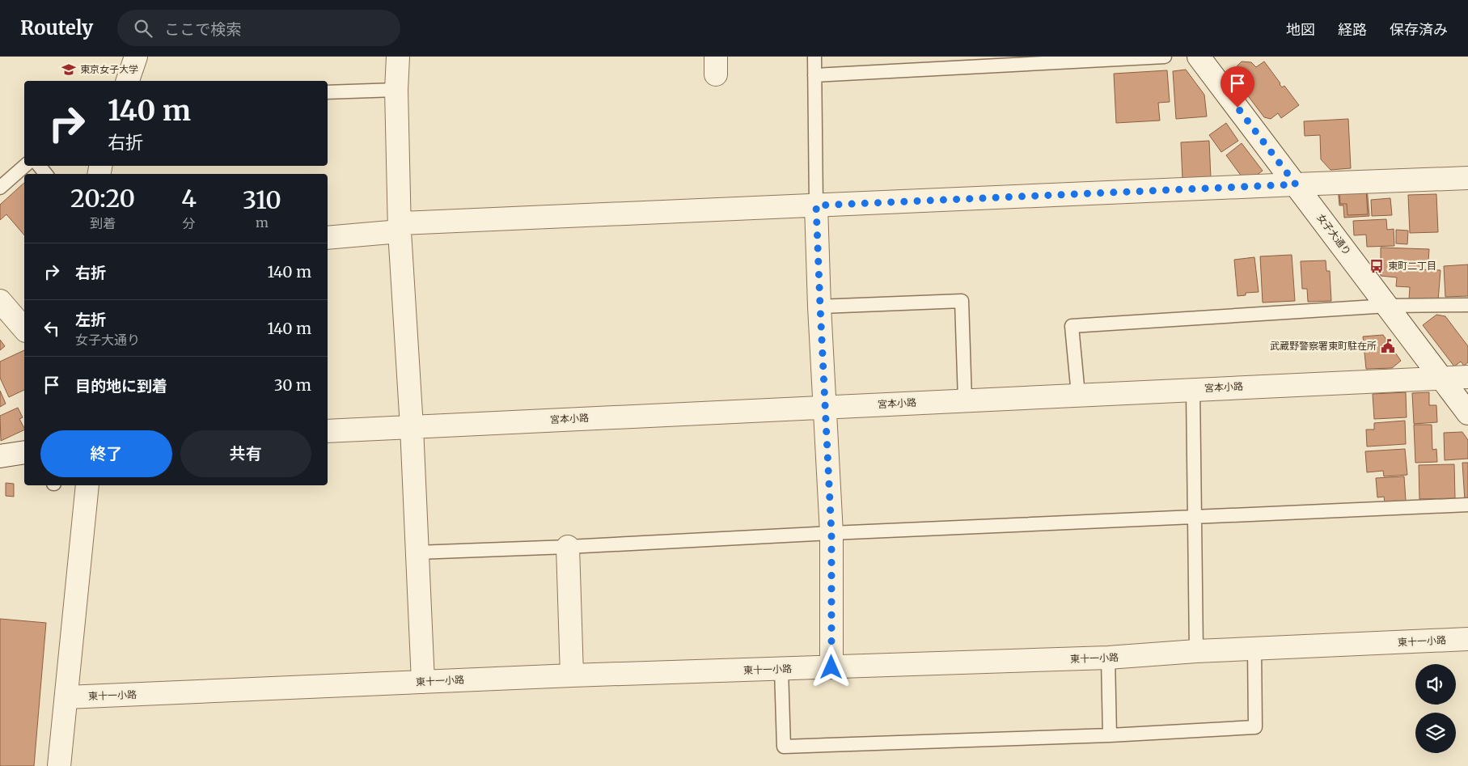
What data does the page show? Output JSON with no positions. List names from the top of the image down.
{
  "streets": {
    "street": ["女子大通り", "宮本小路", "東十一小路"]
  },
  "crossings": [
    ["女子大通り", "宮本小路"]
  ],
  "places": {
    "school or university": ["東京女子大学"],
    "bus stop": ["東町二丁目"],
    "public building": ["武蔵野警察署東町駐在所"]
  },
  "page": {
    "header": "Routely",
    "search": "ここで検索",
    "nav": ["地図", "経路", "保存済み"],
    "turn": ["140 m", "右折"],
    "eta": [
      "20:20",
      "到着",
      "4",
      "分",
      "310",
      "m"
    ],
    "list": [
      {
        "name": "右折",
        "value": "140 m"
      },
      {
        "name": "左折",
        "note": "女子大通り",
        "value": "140 m"
      },
      {
        "name": "目的地に到着",
        "value": "30 m"
      }
    ],
    "buttons": ["終了", "共有"]
  }
}
